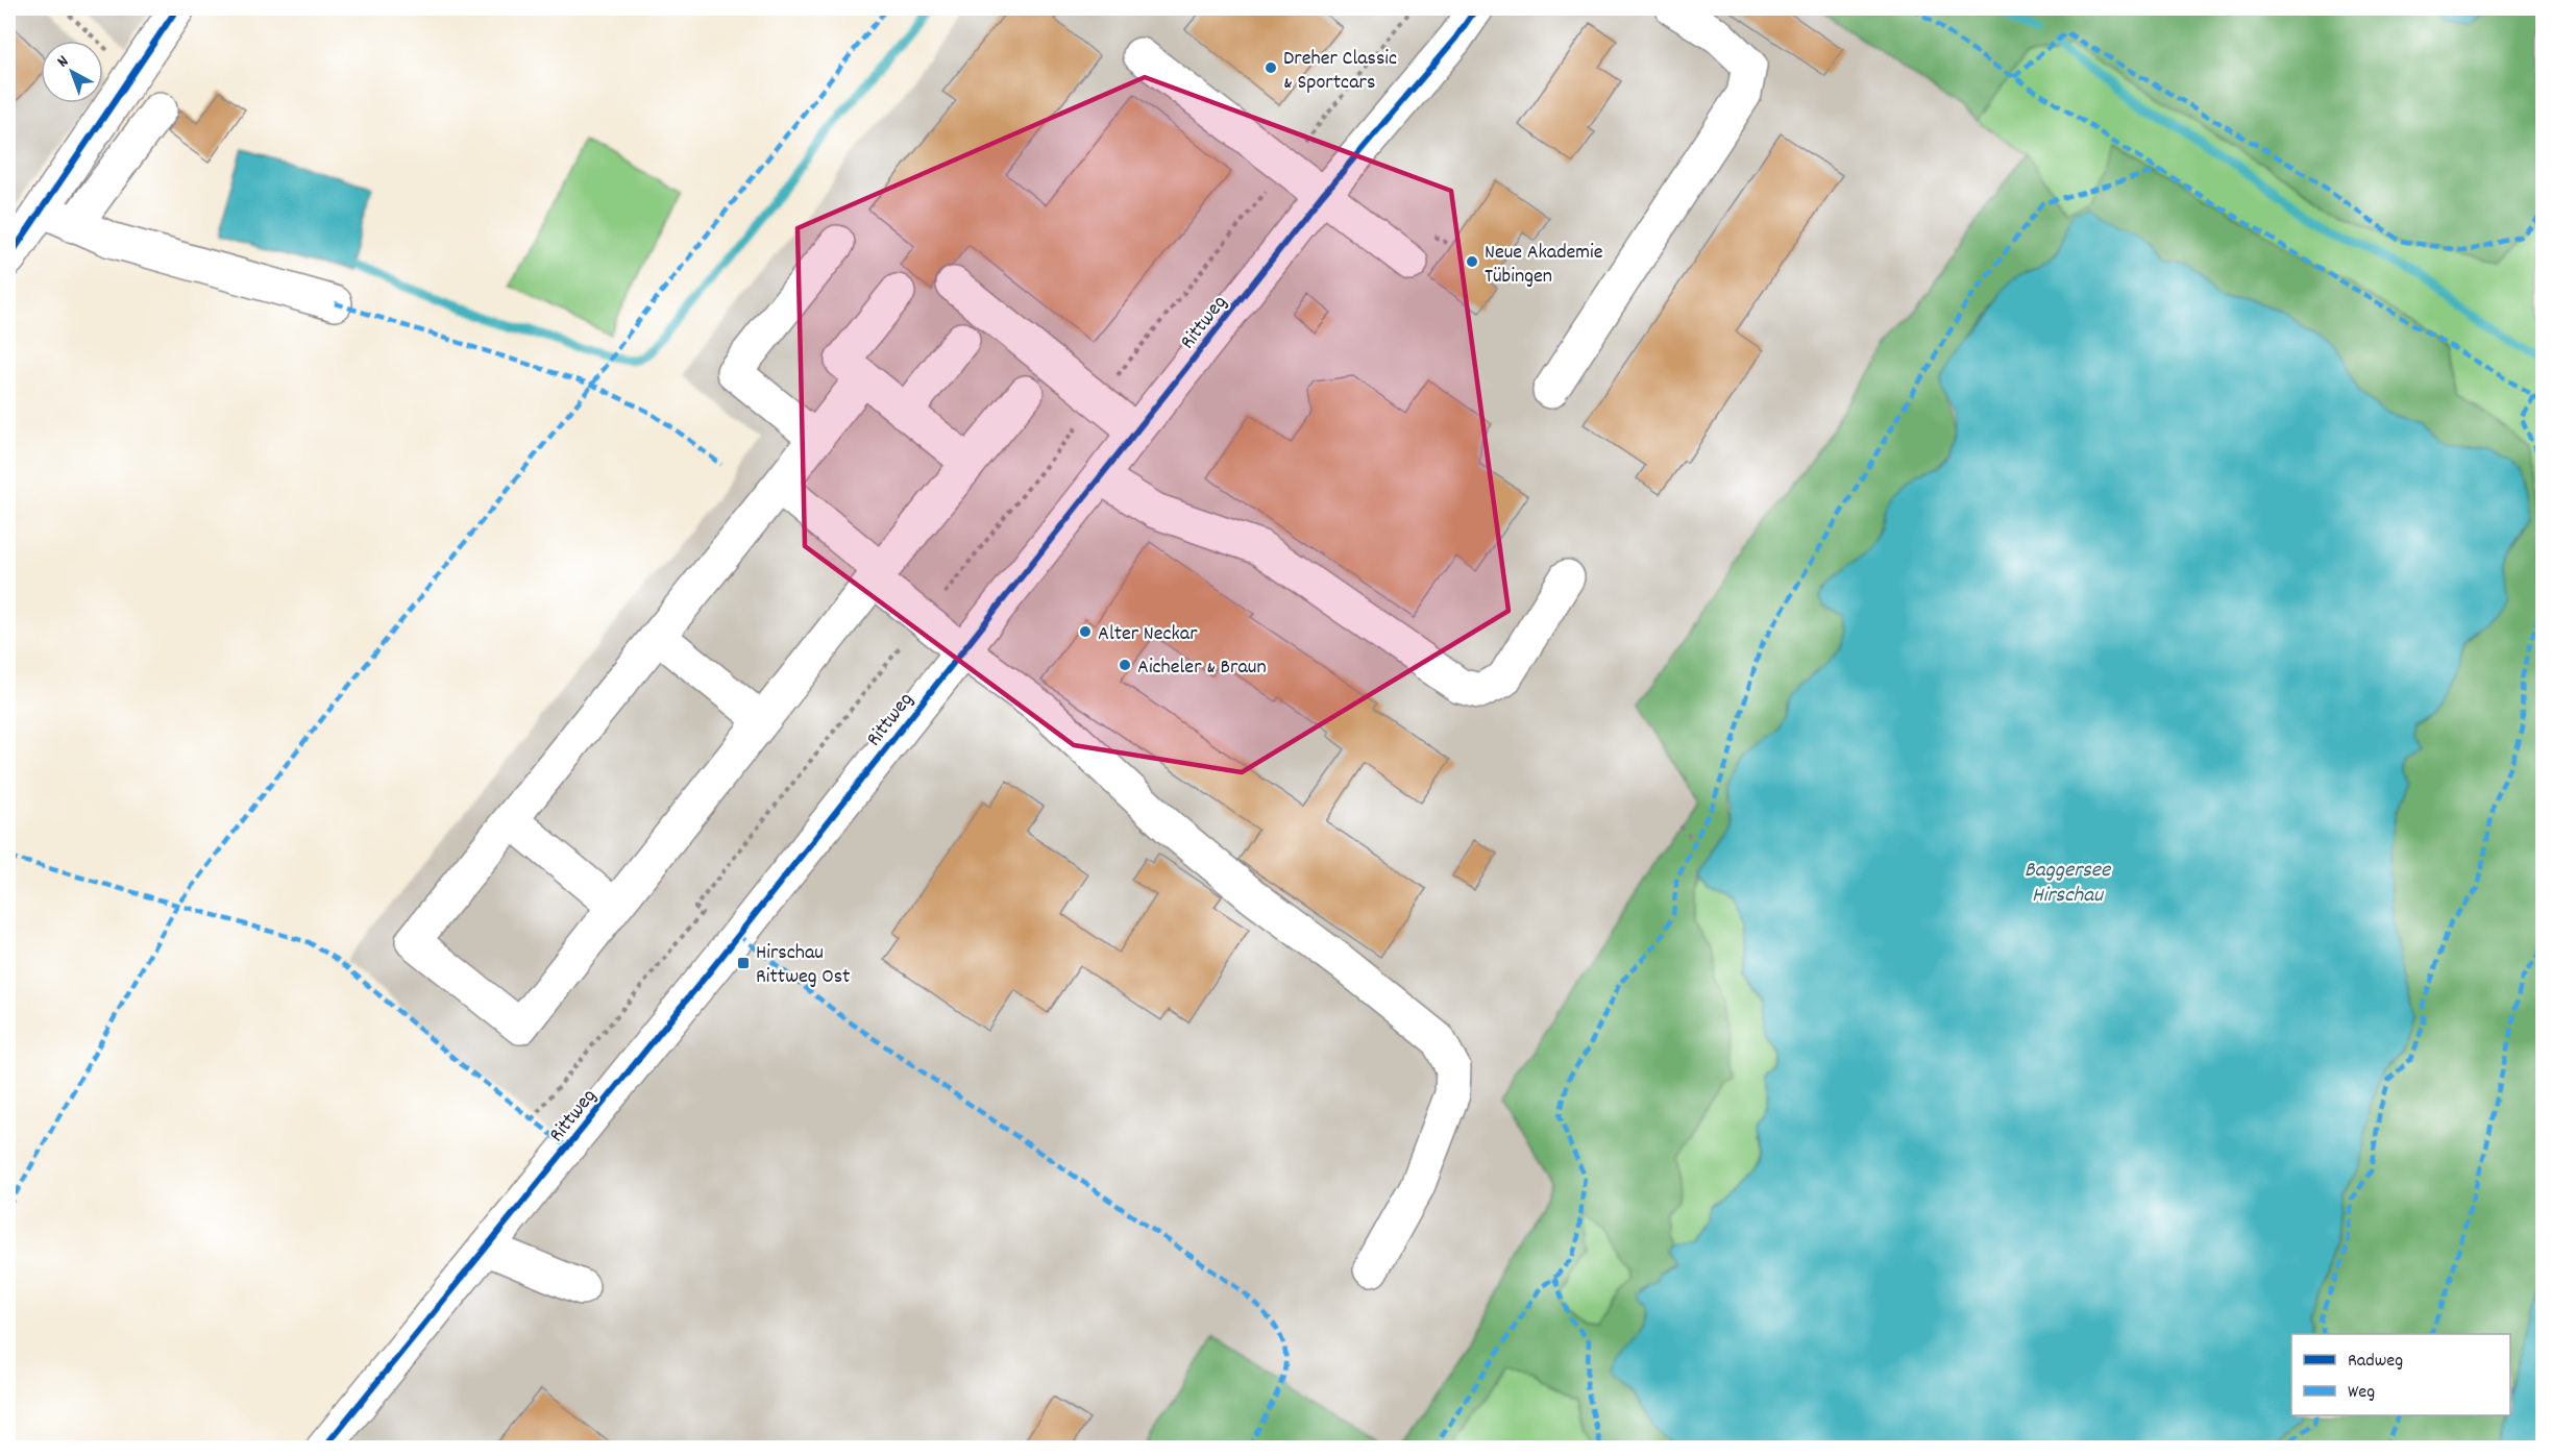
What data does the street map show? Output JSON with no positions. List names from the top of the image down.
{
  "streets": {
    "street": ["Rittweg"]
  },
  "water": ["Baggersee Hirschau"],
  "places": {
    "other": [
      "Dreher Classic & Sportcars",
      "Neue Akademie Tübingen",
      "Alter Neckar",
      "Aicheler & Braun"
    ],
    "transit": ["Hirschau Rittweg Ost"]
  },
  "legend": ["Radweg", "Weg"],
  "north": "top left"
}
